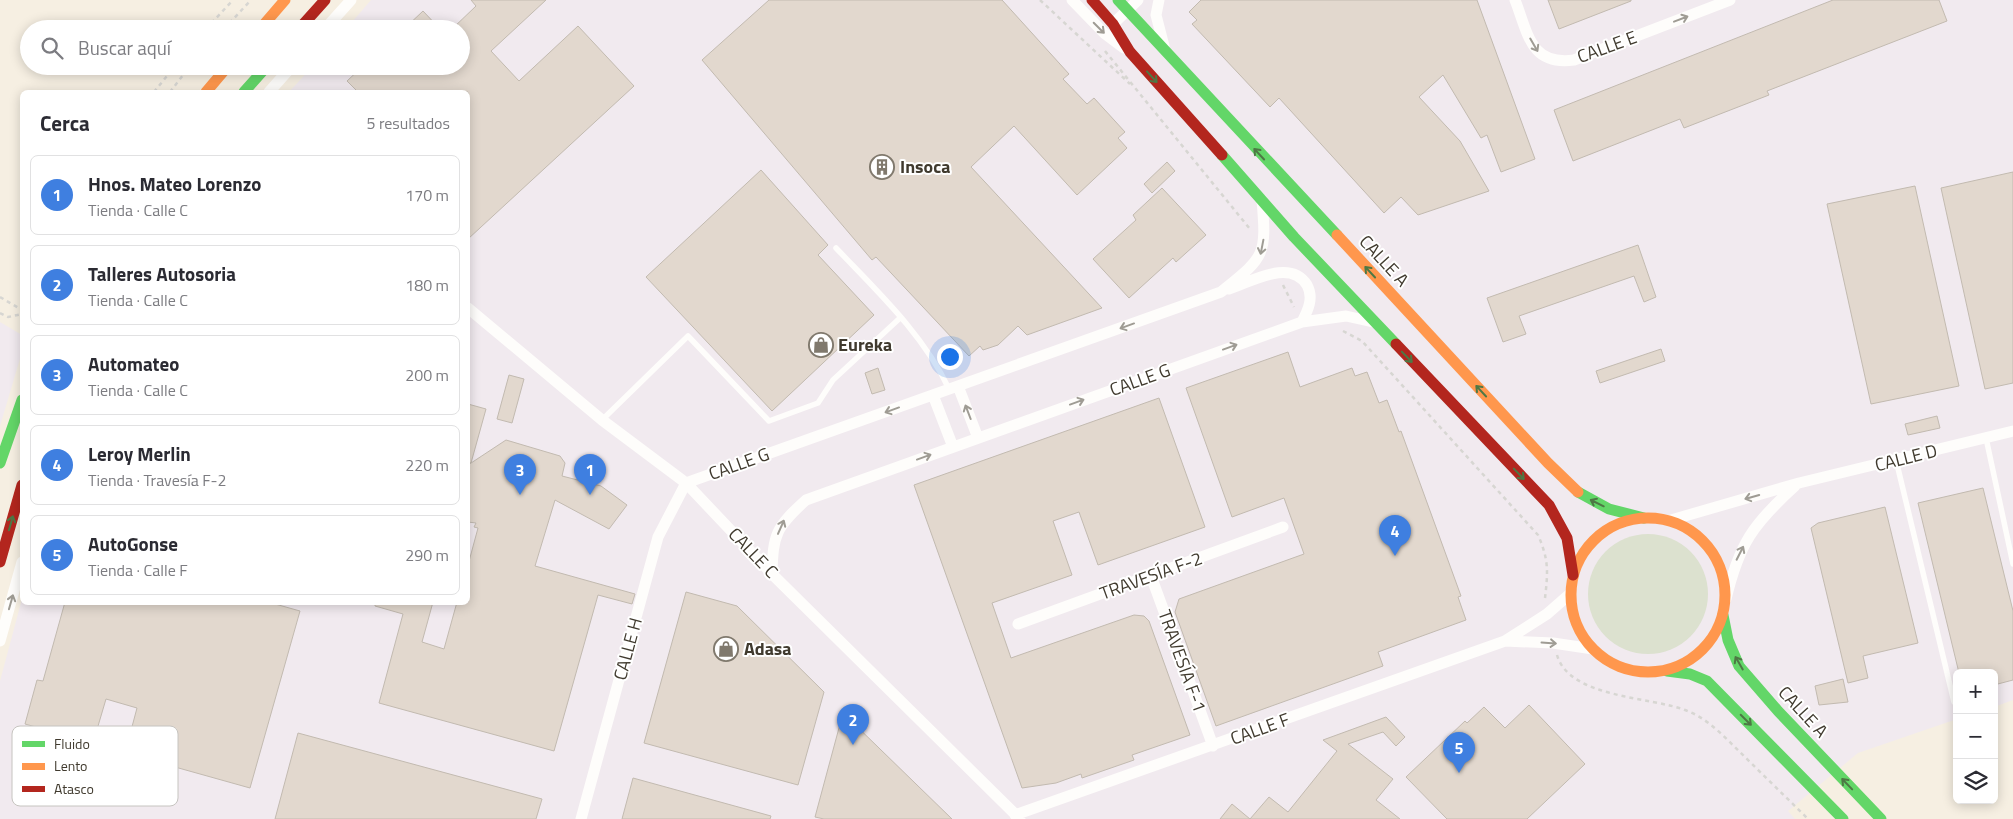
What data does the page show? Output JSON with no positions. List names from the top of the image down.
{
  "streets": {
    "main road": ["CALLE A"],
    "street": [
      "CALLE E",
      "CALLE G",
      "CALLE D",
      "CALLE C",
      "TRAVESÍA F-2",
      "CALLE H",
      "TRAVESÍA F-1",
      "CALLE F"
    ]
  },
  "crossings": [
    ["CALLE A", "CALLE D"],
    ["CALLE A", "CALLE F"],
    ["CALLE G", "CALLE C"],
    ["CALLE G", "CALLE H"],
    ["CALLE D", "CALLE F"],
    ["CALLE C", "CALLE H"],
    ["CALLE C", "CALLE F"],
    ["TRAVESÍA F-2", "TRAVESÍA F-1"],
    ["TRAVESÍA F-1", "CALLE F"]
  ],
  "one_way": ["CALLE E"],
  "places": {
    "building": ["Insoca"],
    "shop": ["Eureka", "Adasa"]
  },
  "legend": ["Fluido", "Lento", "Atasco"],
  "page": {
    "search": "Buscar aquí",
    "heading": ["Cerca", "5 resultados"],
    "list": [
      {
        "mark": "1",
        "name": "Hnos. Mateo Lorenzo",
        "note": "Tienda · Calle C",
        "value": "170 m"
      },
      {
        "mark": "2",
        "name": "Talleres Autosoria",
        "note": "Tienda · Calle C",
        "value": "180 m"
      },
      {
        "mark": "3",
        "name": "Automateo",
        "note": "Tienda · Calle C",
        "value": "200 m"
      },
      {
        "mark": "4",
        "name": "Leroy Merlin",
        "note": "Tienda · Travesía F-2",
        "value": "220 m"
      },
      {
        "mark": "5",
        "name": "AutoGonse",
        "note": "Tienda · Calle F",
        "value": "290 m"
      }
    ],
    "pins": [
      "1",
      "3",
      "4",
      "2",
      "5"
    ],
    "map_buttons": ["+", "−"]
  }
}
